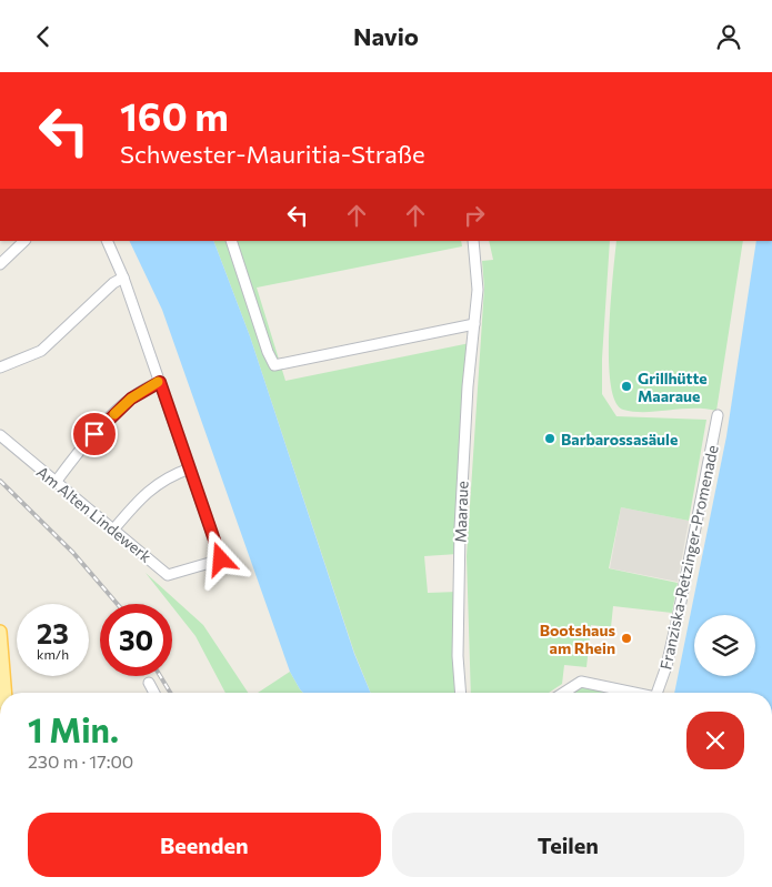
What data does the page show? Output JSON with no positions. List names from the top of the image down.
{
  "streets": {
    "street": ["Maaraue", "Am Alten Lindewerk", "Franziska-Retzinger-Promenade"]
  },
  "places": ["Grillhütte Maaraue", "Barbarossasäule", "Bootshaus am Rhein"],
  "page": {
    "header": "Navio",
    "turn": ["160 m", "Schwester-Mauritia-Straße"],
    "speed": "23 km/h",
    "limit": "30",
    "heading": ["1 Min.", "230 m · 17:00"],
    "buttons": ["Beenden", "Teilen"]
  }
}
